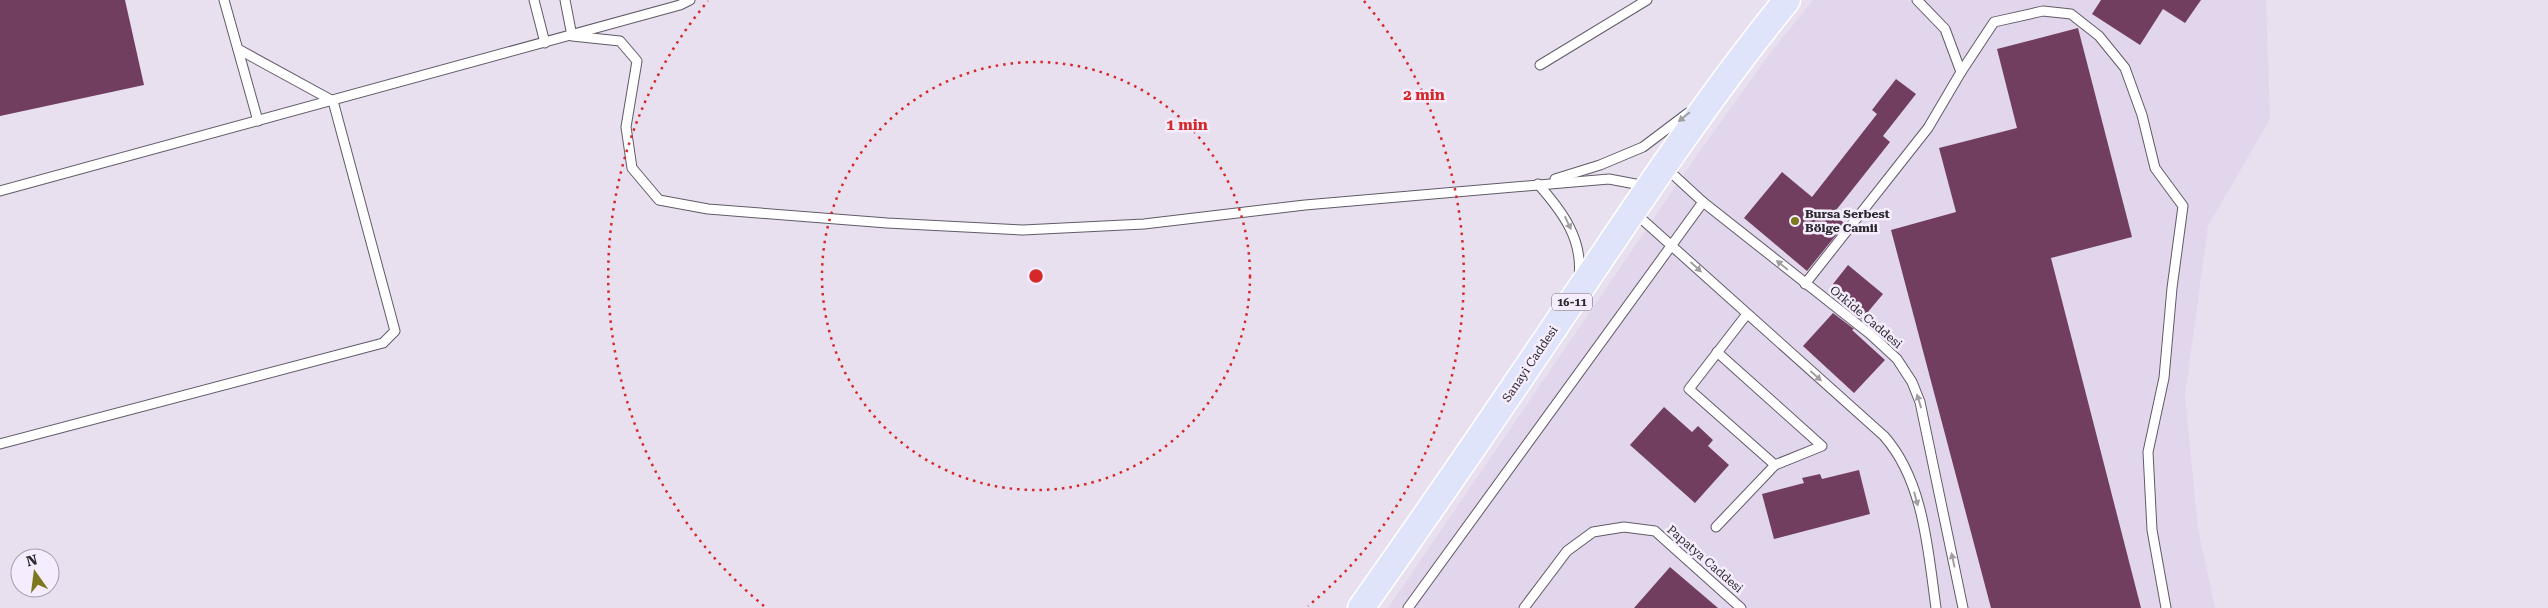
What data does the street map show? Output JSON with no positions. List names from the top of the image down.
{
  "streets": {
    "main road": ["16-11", "Sanayi Caddesi"],
    "lane": ["Orkide Caddesi", "Papatya Caddesi"]
  },
  "crossings": [
    ["Orkide Caddesi", "Sanayi Caddesi"]
  ],
  "places": ["Bursa Serbest Bölge Camii"],
  "north": "top",
  "rings": ["2 min", "1 min"]
}
